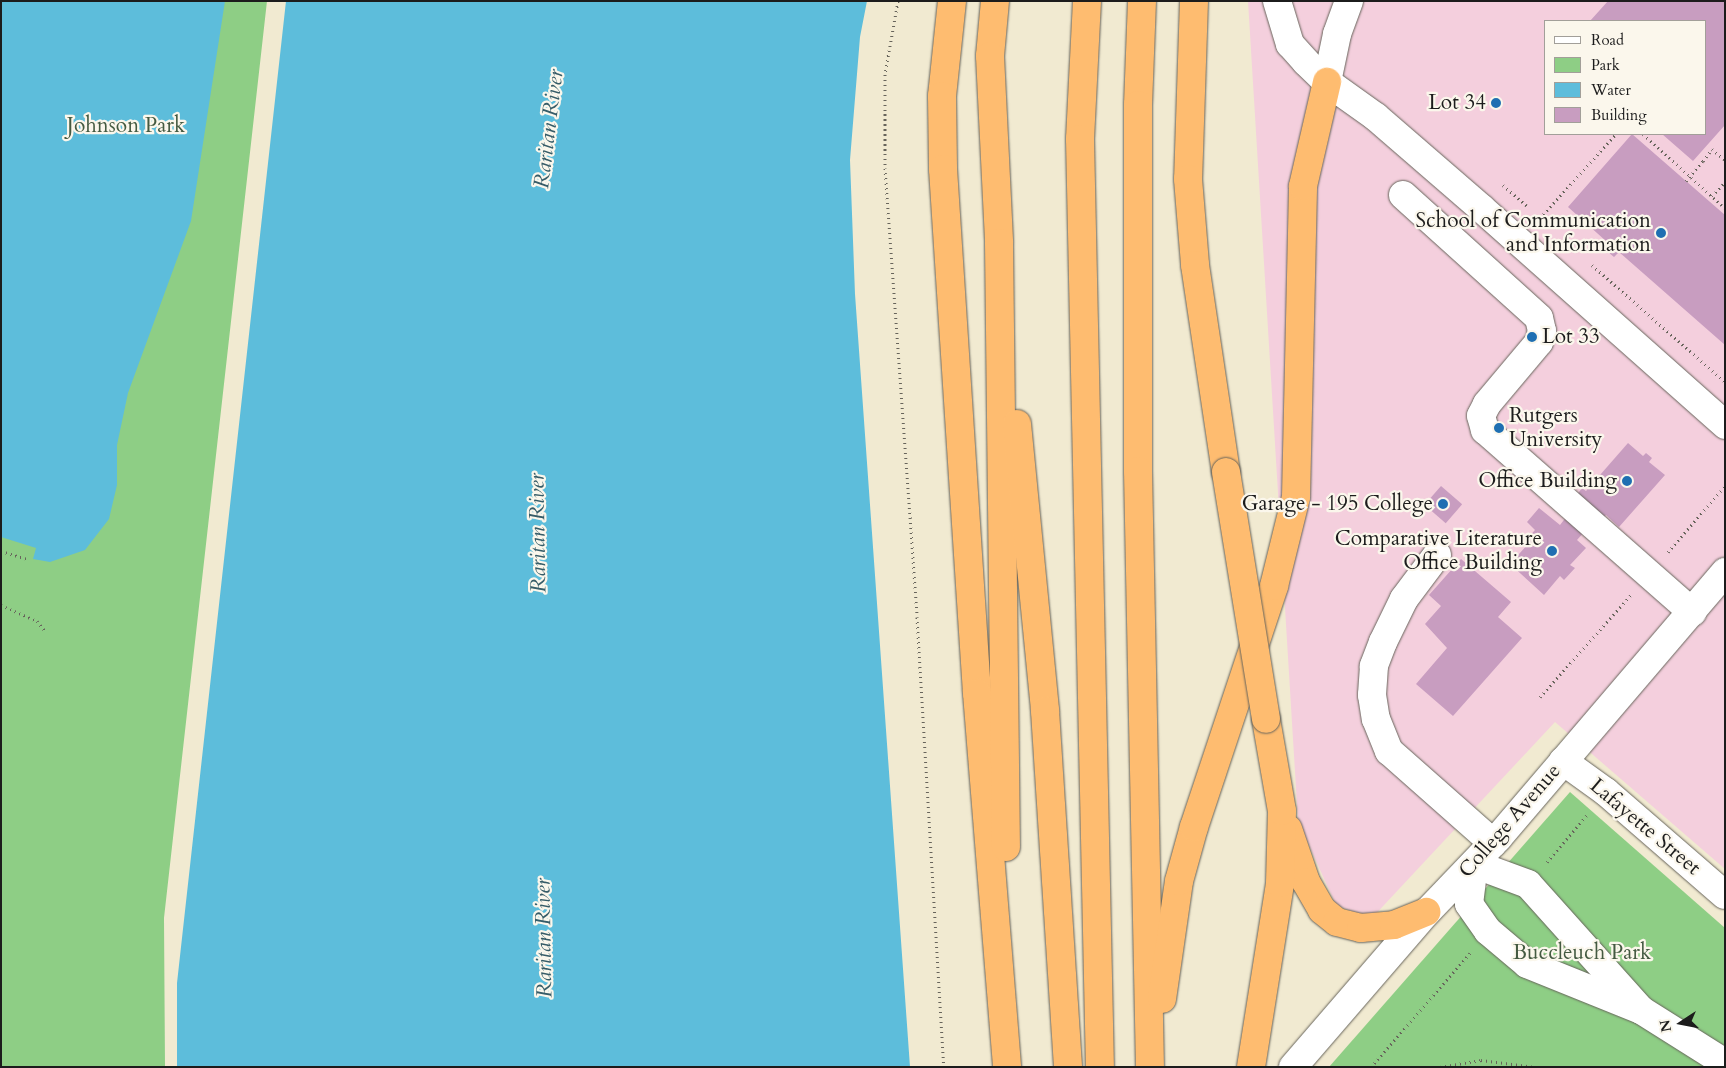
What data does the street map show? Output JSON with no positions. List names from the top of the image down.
{
  "streets": {
    "street": ["College Avenue", "Lafayette Street"]
  },
  "crossings": [
    ["College Avenue", "Lafayette Street"]
  ],
  "water": ["Raritan River"],
  "parks": ["Johnson Park", "Buccleuch Park"],
  "places": [
    "Lot 34",
    "School of Communication and Information",
    "Lot 33",
    "Rutgers University",
    "Office Building",
    "Garage - 195 College",
    "Comparative Literature Office Building"
  ],
  "legend": [
    "Road",
    "Park",
    "Water",
    "Building"
  ],
  "north": "left"
}
